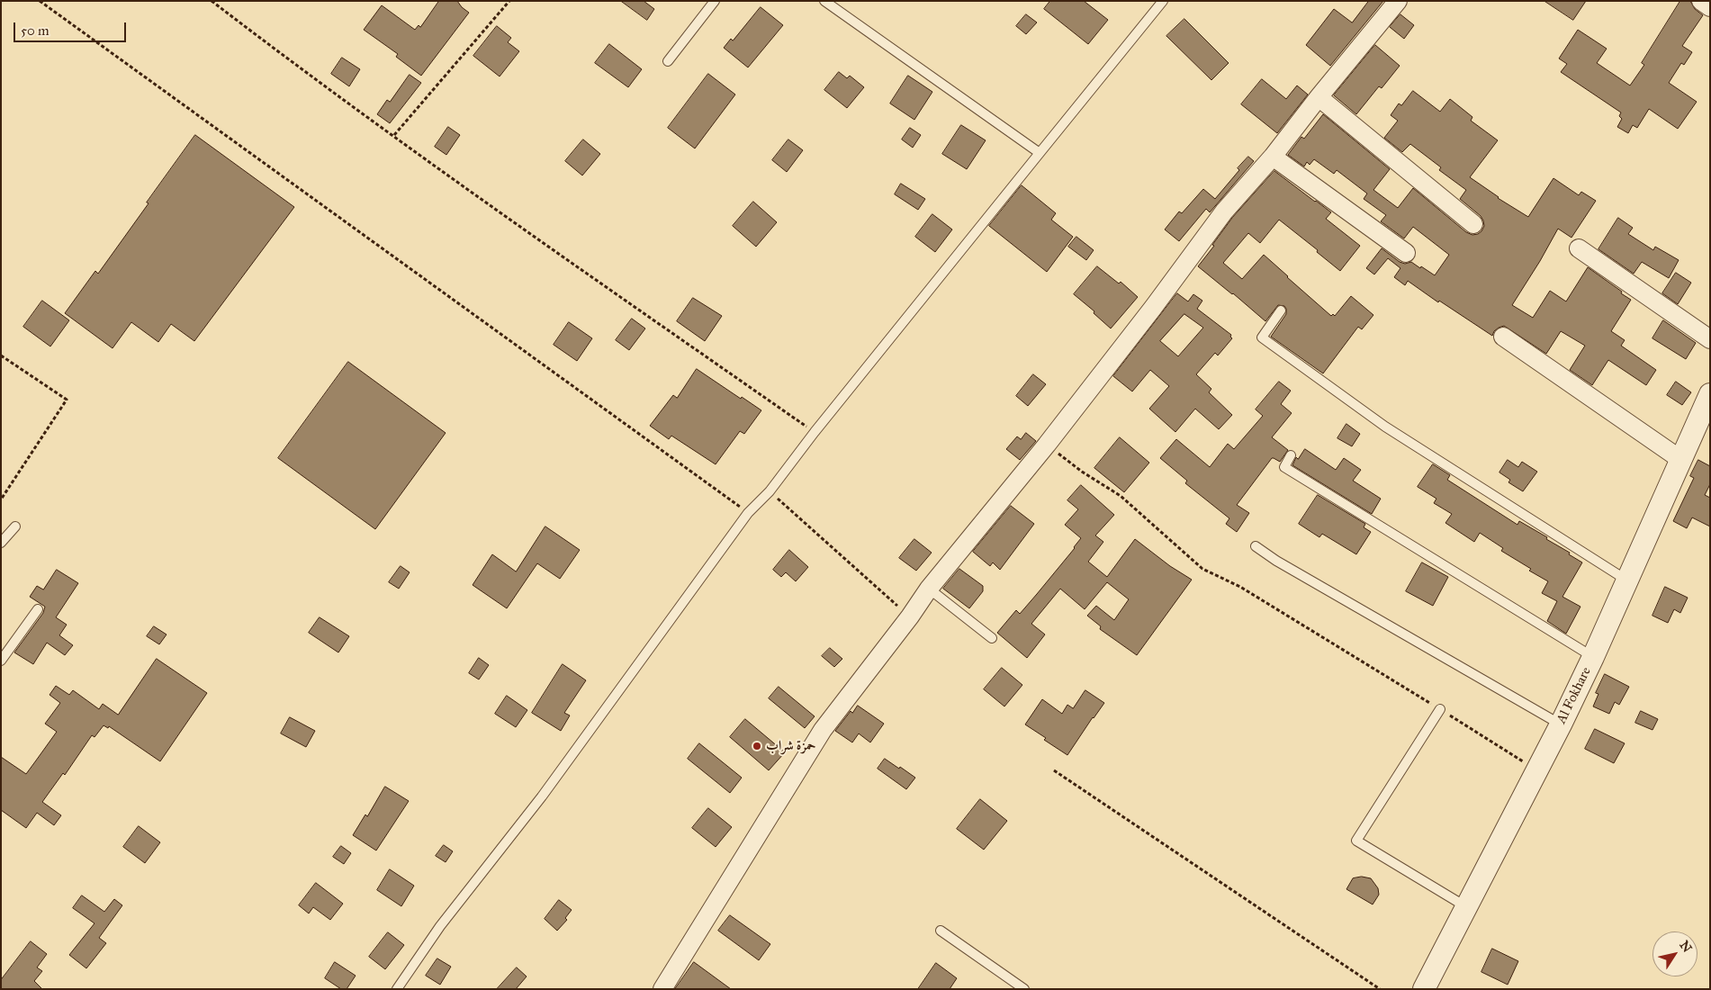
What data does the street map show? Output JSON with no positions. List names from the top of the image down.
{
  "streets": {
    "street": ["Al Fokhare"]
  },
  "places": ["حمزة شراب"],
  "scale_bar": "50 m",
  "north": "top right"
}
